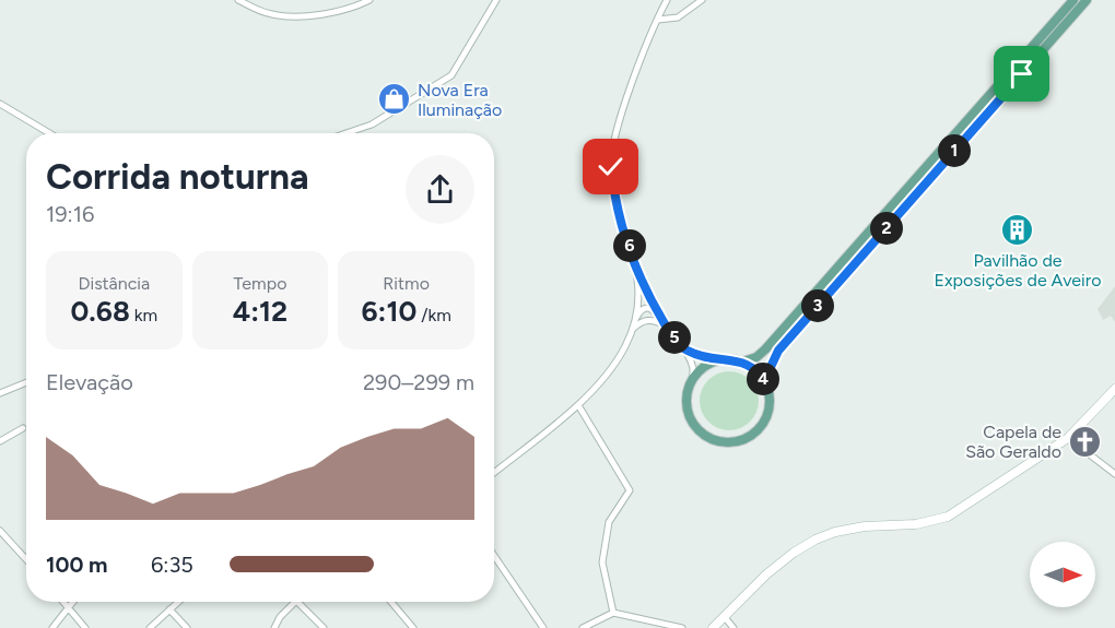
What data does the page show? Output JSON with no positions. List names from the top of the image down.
{
  "places": {
    "shop": ["Nova Era Iluminação"],
    "building": ["Pavilhão de Exposições de Aveiro"],
    "church": ["Capela de São Geraldo"]
  },
  "north": "right",
  "page": {
    "heading": ["Corrida noturna", "19:16"],
    "pins": [
      "1",
      "2",
      "6",
      "3",
      "5",
      "4"
    ],
    "stats": [
      ["Distância", "0.68 km"],
      ["Tempo", "4:12"],
      ["Ritmo", "6:10 /km"]
    ],
    "chart": ["Elevação", "290–299 m"],
    "list": [
      {
        "name": "100 m",
        "note": "6:35"
      }
    ]
  }
}
